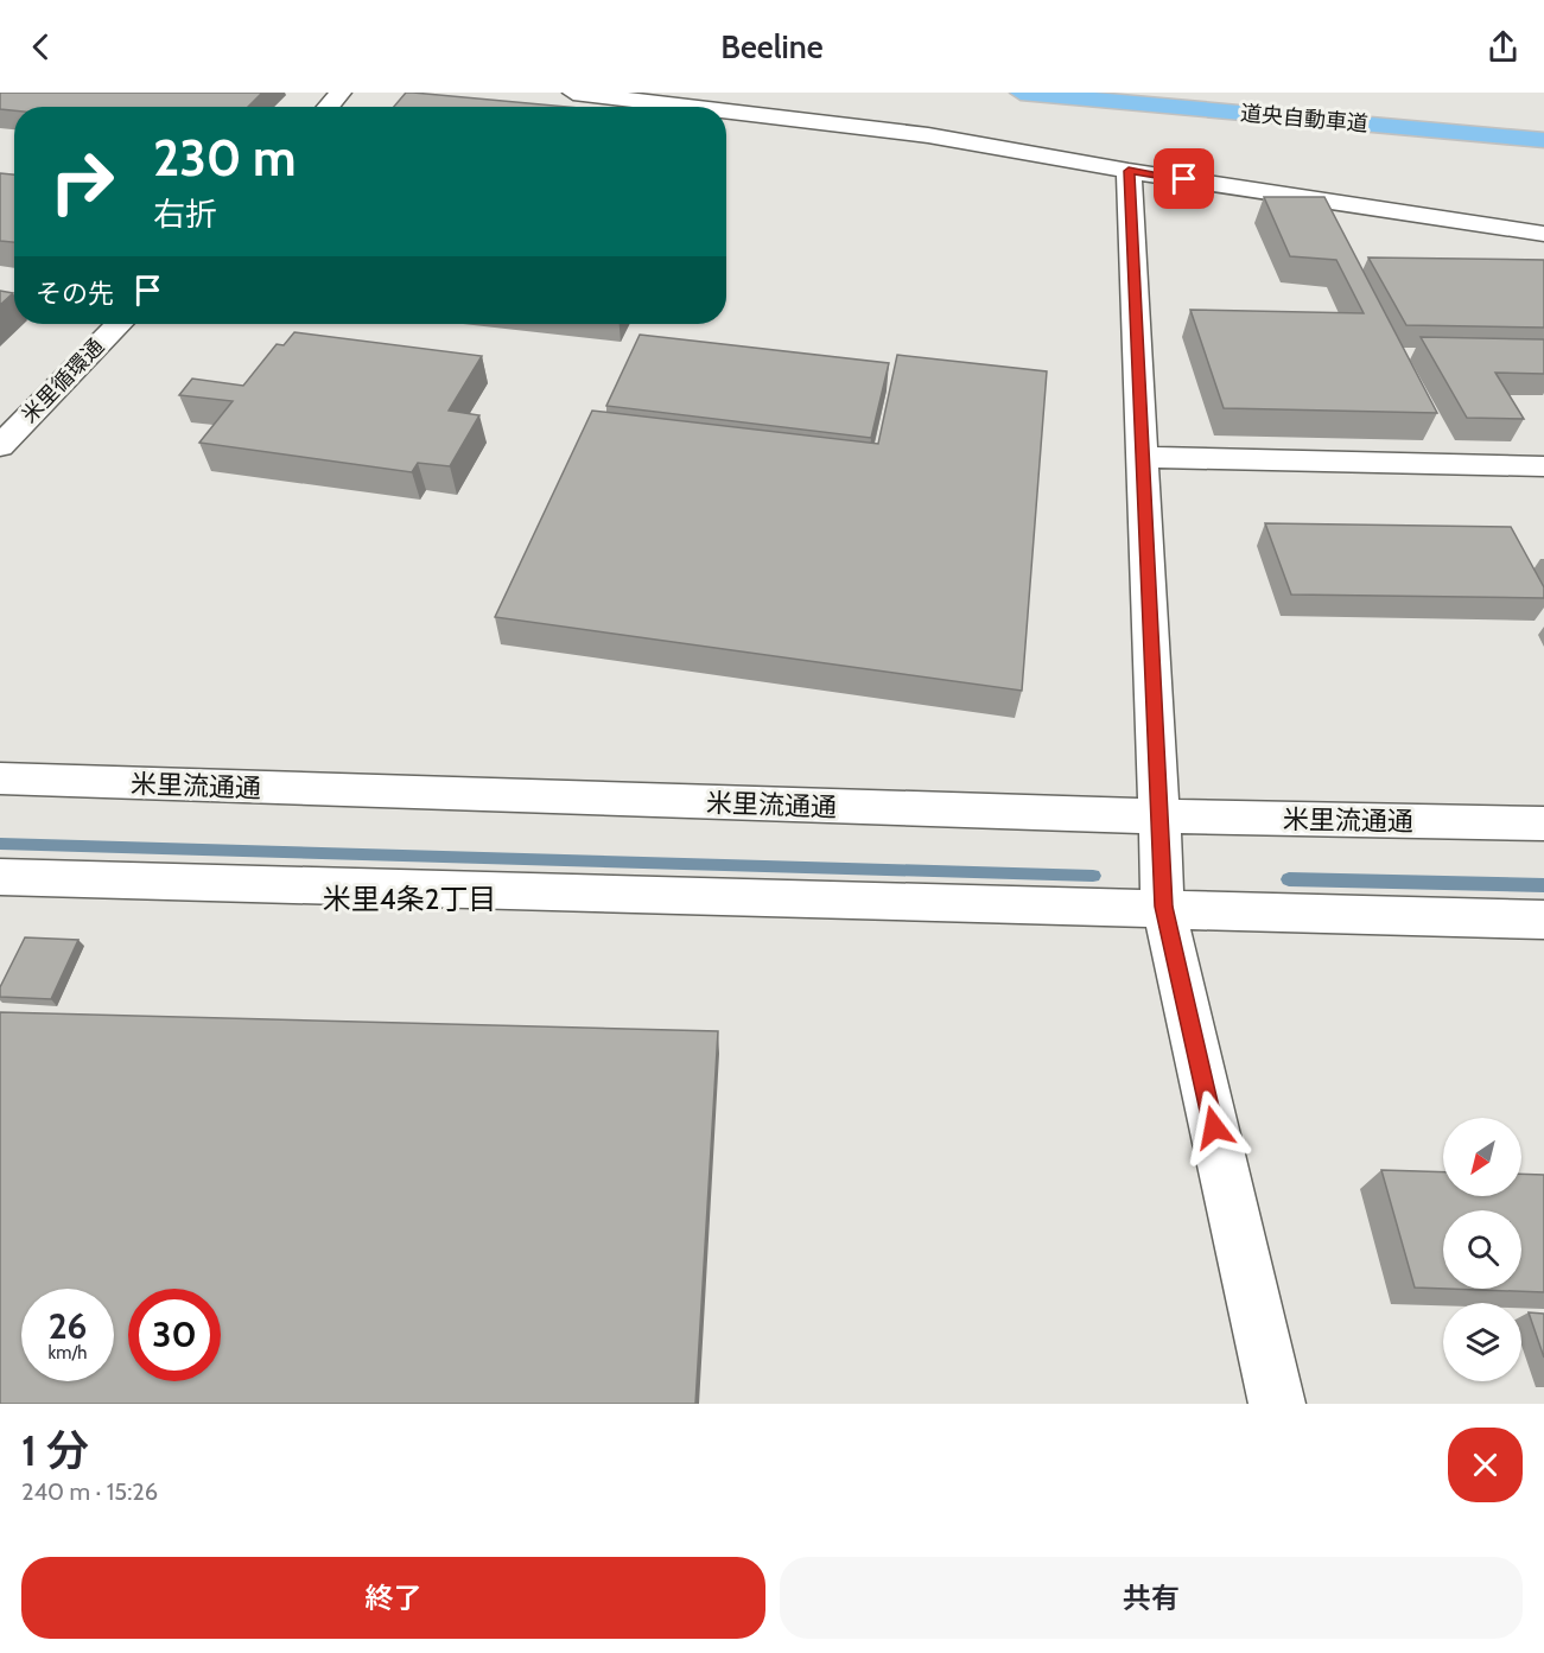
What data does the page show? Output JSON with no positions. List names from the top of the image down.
{
  "streets": {
    "highway": ["道央自動車道"],
    "street": ["米里循環通", "米里流通通"]
  },
  "districts": ["米里4条2丁目"],
  "north": "bottom left",
  "page": {
    "header": "Beeline",
    "turn": ["230 m", "右折"],
    "then": "その先",
    "speed": "26 km/h",
    "limit": "30",
    "heading": ["1 分", "240 m · 15:26"],
    "buttons": ["終了", "共有"]
  }
}
